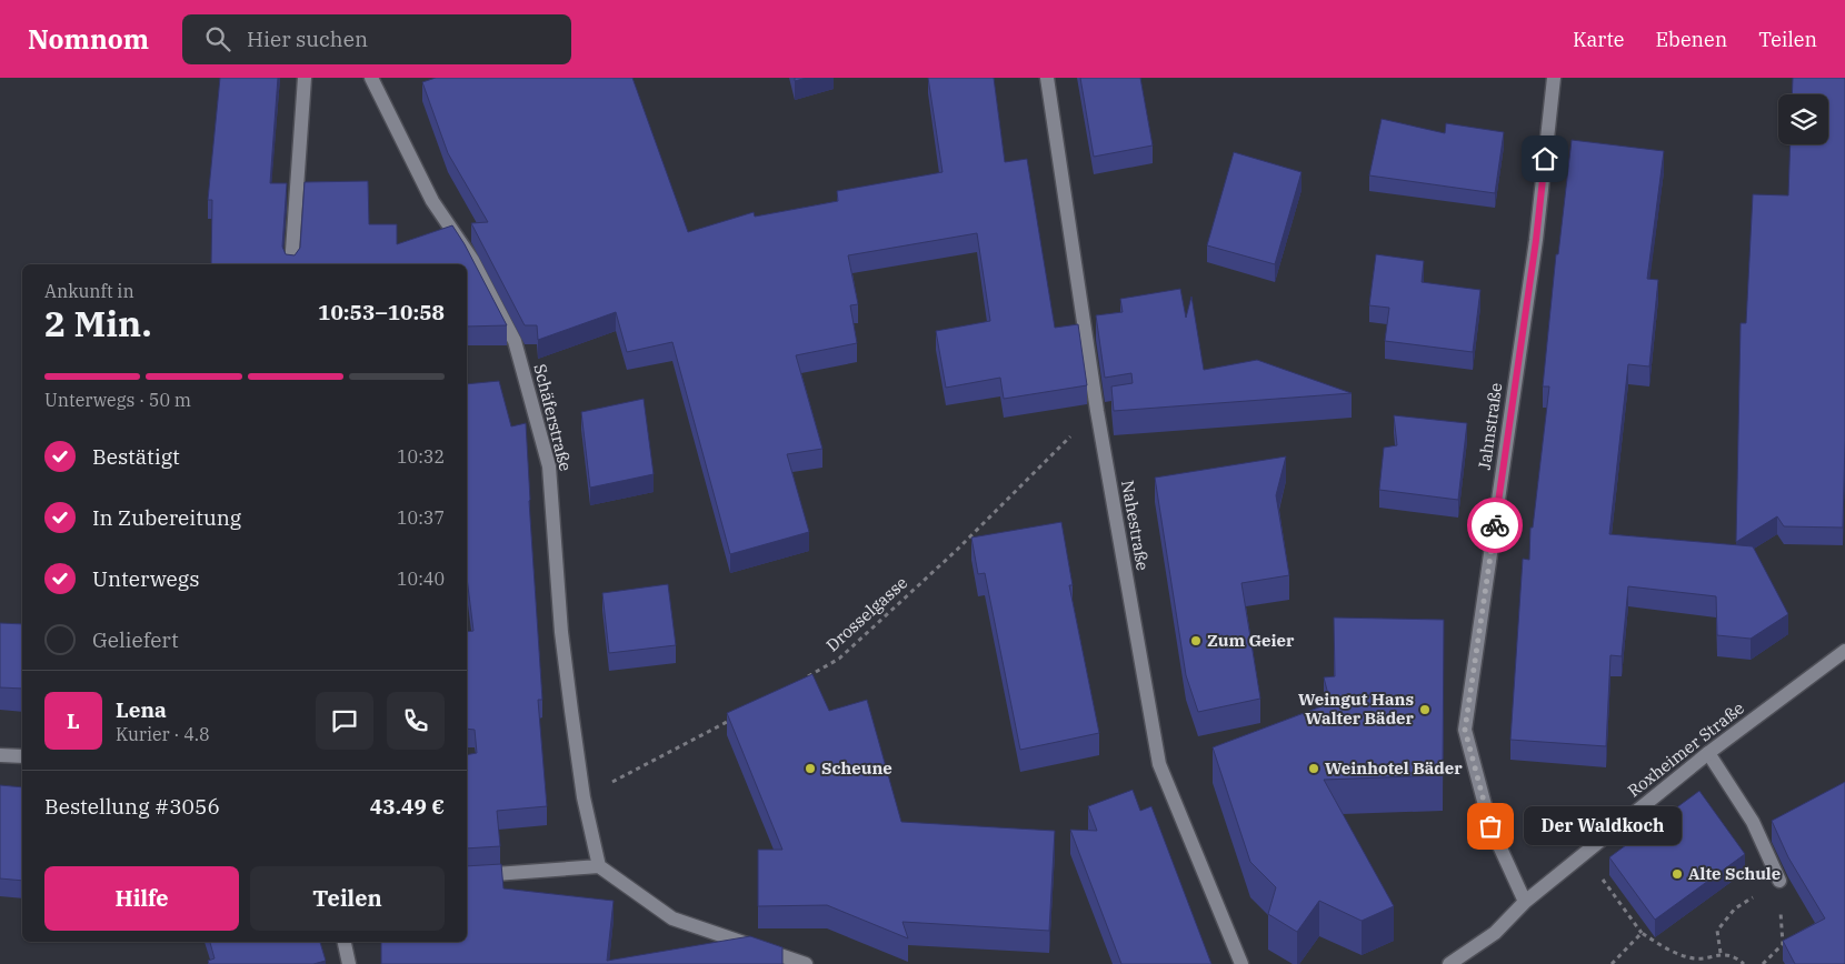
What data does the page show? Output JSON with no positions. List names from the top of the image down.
{
  "streets": {
    "street": [
      "Schäferstraße",
      "Jahnstraße",
      "Nahestraße",
      "Roxheimer Straße"
    ],
    "path": ["Drosselgasse"]
  },
  "crossings": [
    ["Jahnstraße", "Roxheimer Straße"],
    ["Nahestraße", "Drosselgasse"]
  ],
  "places": [
    "Zum Geier",
    "Weingut Hans Walter Bäder",
    "Scheune",
    "Weinhotel Bäder",
    "Der Waldkoch",
    "Alte Schule"
  ],
  "page": {
    "header": "Nomnom",
    "search": "Hier suchen",
    "nav": ["Karte", "Ebenen", "Teilen"],
    "heading": ["2 Min.", "Ankunft in", "10:53–10:58"],
    "panel": [
      "Lena",
      "Kurier · 4.8",
      "Bestellung #3056",
      "43.49 €"
    ],
    "bar": "Unterwegs · 50 m",
    "list": [
      ["Bestätigt", "10:32"],
      ["In Zubereitung", "10:37"],
      ["Unterwegs", "10:40"],
      "Geliefert"
    ],
    "round": "L",
    "bubble": "Der Waldkoch",
    "buttons": ["Hilfe", "Teilen"]
  }
}
